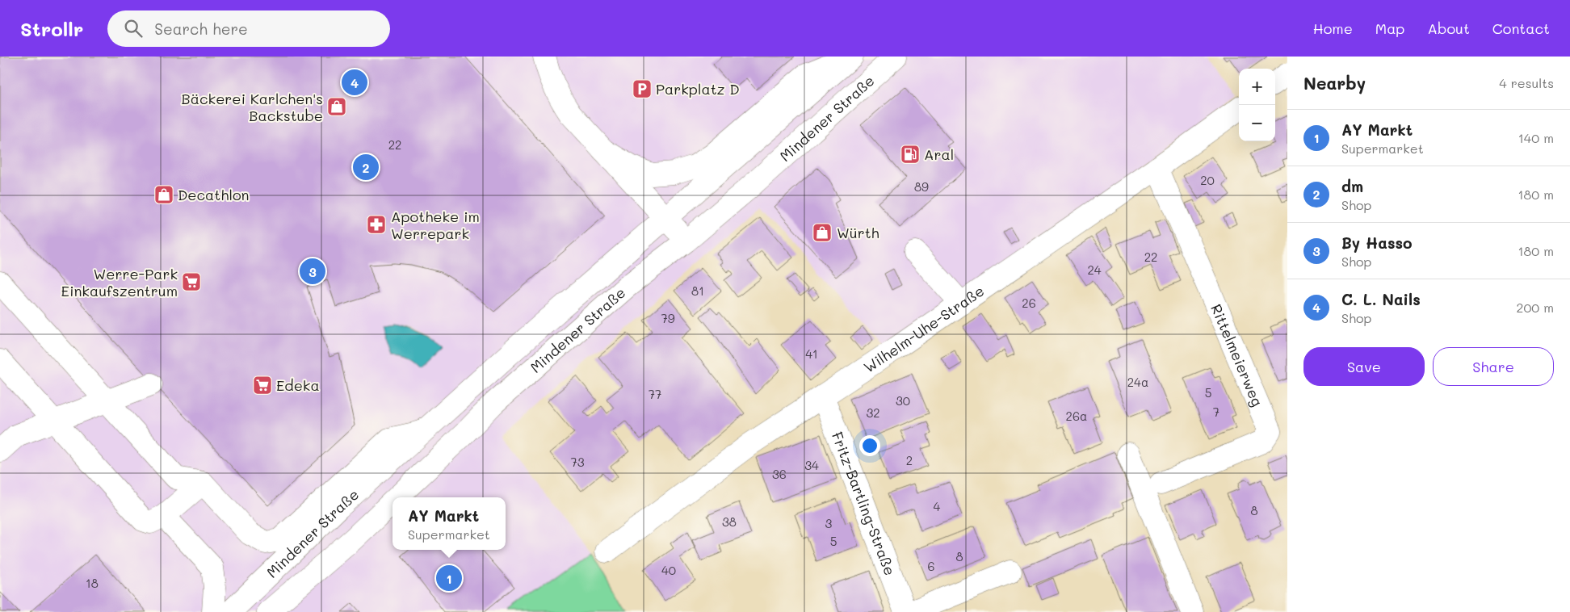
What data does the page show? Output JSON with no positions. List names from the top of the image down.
{
  "streets": {
    "street": [
      "Mindener Straße",
      "Wilhelm-Uhe-Straße",
      "Rittelmeierweg",
      "Fritz-Bartling-Straße"
    ]
  },
  "crossings": [
    ["Wilhelm-Uhe-Straße", "Rittelmeierweg"],
    ["Wilhelm-Uhe-Straße", "Fritz-Bartling-Straße"]
  ],
  "places": {
    "parking": ["Parkplatz D"],
    "shop": ["Bäckerei Karlchen's Backstube", "Decathlon", "Würth"],
    "fuel station": ["Aral"],
    "pharmacy": ["Apotheke im Werrepark"],
    "supermarket": ["Werre-Park Einkaufszentrum", "Edeka"]
  },
  "house_numbers": [
    "22",
    "20",
    "89",
    "22",
    "24",
    "81",
    "26",
    "79",
    "41",
    "24a",
    "5",
    "77",
    "30",
    "7",
    "32",
    "26a",
    "2",
    "73",
    "34",
    "36",
    "4",
    "8",
    "38",
    "3",
    "5",
    "8",
    "6",
    "40",
    "18"
  ],
  "page": {
    "header": "Strollr",
    "search": "Search here",
    "nav": [
      "Home",
      "Map",
      "About",
      "Contact"
    ],
    "heading": ["Nearby", "4 results"],
    "pins": [
      "4",
      "2",
      "3",
      "1"
    ],
    "map_buttons": ["+", "−"],
    "list": [
      {
        "mark": "1",
        "name": "AY Markt",
        "note": "Supermarket",
        "value": "140 m"
      },
      {
        "mark": "2",
        "name": "dm",
        "note": "Shop",
        "value": "180 m"
      },
      {
        "mark": "3",
        "name": "By Hasso",
        "note": "Shop",
        "value": "180 m"
      },
      {
        "mark": "4",
        "name": "C. L. Nails",
        "note": "Shop",
        "value": "200 m"
      }
    ],
    "buttons": ["Save", "Share"],
    "popup": ["AY Markt", "Supermarket"]
  }
}
